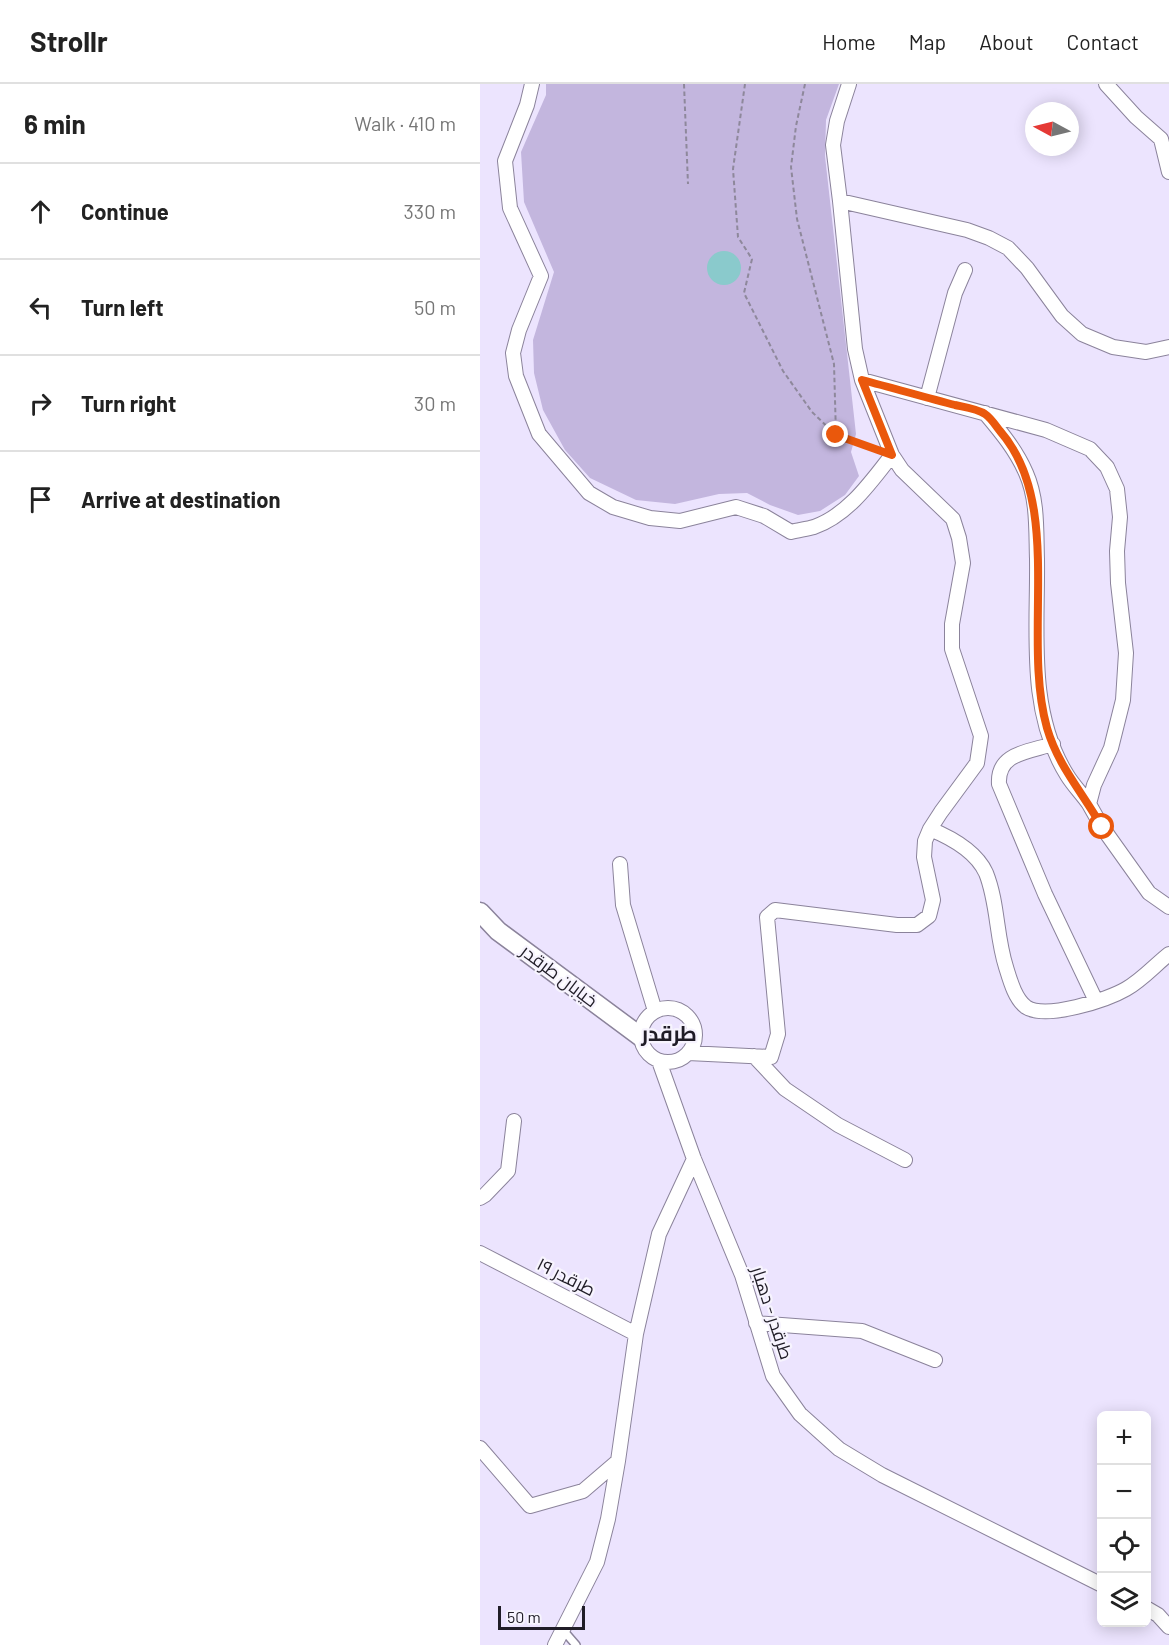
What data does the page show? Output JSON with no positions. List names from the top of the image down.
{
  "streets": {
    "street": ["خیابان طرقدر", "طرقدر ۱۹", "طرقدر - دهبار"]
  },
  "crossings": [
    ["خیابان طرقدر", "طرقدر - دهبار"]
  ],
  "districts": ["طرقدر"],
  "scale_bar": "50 m",
  "north": "left",
  "page": {
    "header": "Strollr",
    "nav": [
      "Home",
      "Map",
      "About",
      "Contact"
    ],
    "heading": ["6 min", "Walk · 410 m"],
    "list": [
      ["Continue", "330 m"],
      ["Turn left", "50 m"],
      ["Turn right", "30 m"],
      "Arrive at destination"
    ],
    "map_buttons": ["+", "−"],
    "scale": "50 m"
  }
}
